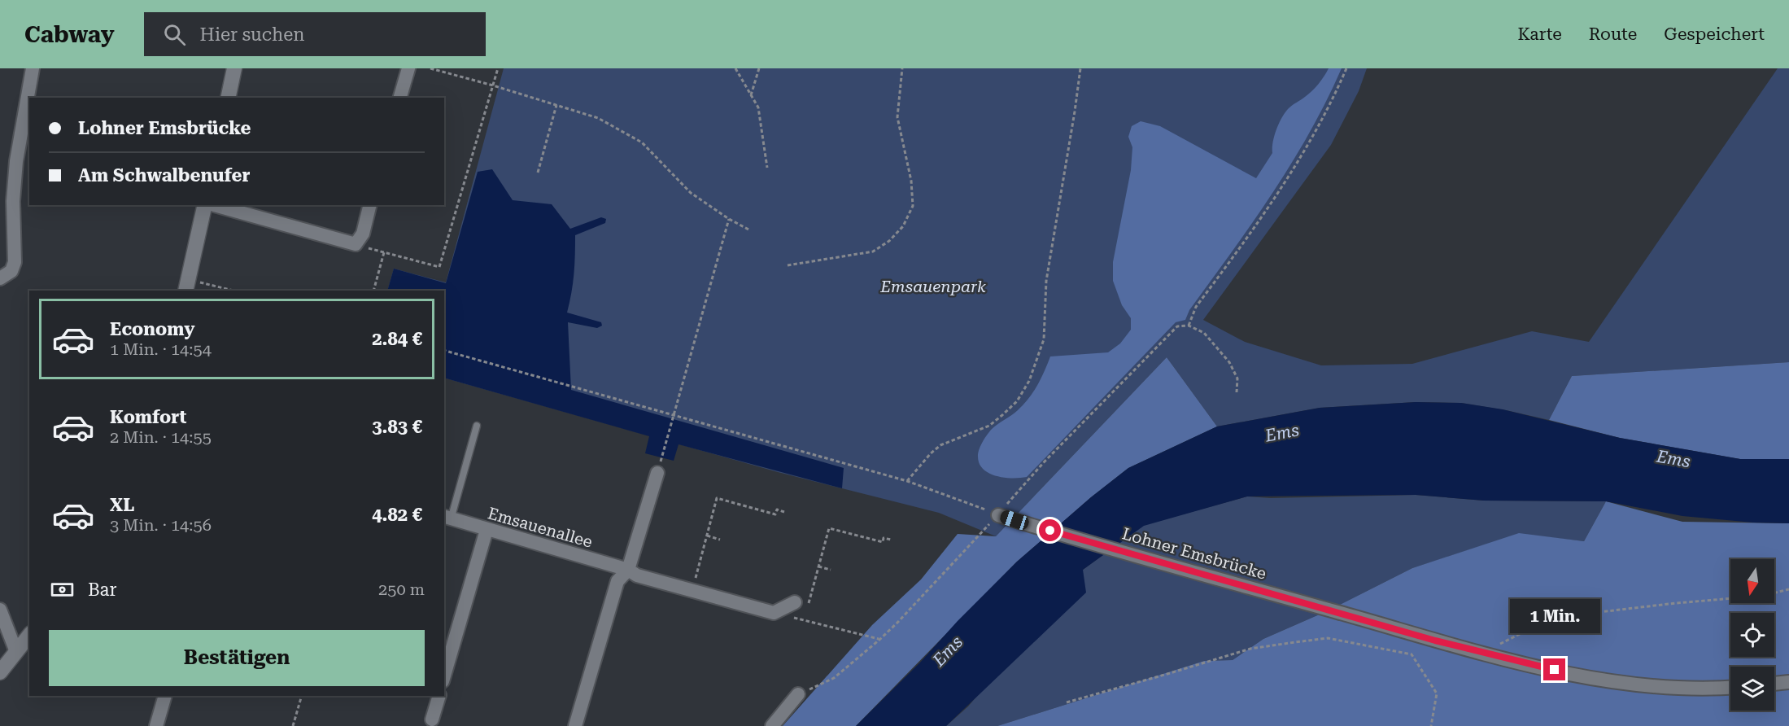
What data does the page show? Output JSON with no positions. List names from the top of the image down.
{
  "streets": {
    "street": ["Emsauenallee", "Lohner Emsbrücke"]
  },
  "water": ["Ems"],
  "parks": ["Emsauenpark"],
  "north": "bottom",
  "page": {
    "header": "Cabway",
    "search": "Hier suchen",
    "nav": ["Karte", "Route", "Gespeichert"],
    "banner": ["Lohner Emsbrücke", "Am Schwalbenufer"],
    "list": [
      {
        "name": "Economy",
        "note": "1 Min. · 14:54",
        "value": "2.84 €"
      },
      {
        "name": "Komfort",
        "note": "2 Min. · 14:55",
        "value": "3.83 €"
      },
      {
        "name": "XL",
        "note": "3 Min. · 14:56",
        "value": "4.82 €"
      }
    ],
    "pay": ["Bar", "250 m"],
    "bubble": "1 Min.",
    "buttons": "Bestätigen"
  }
}
